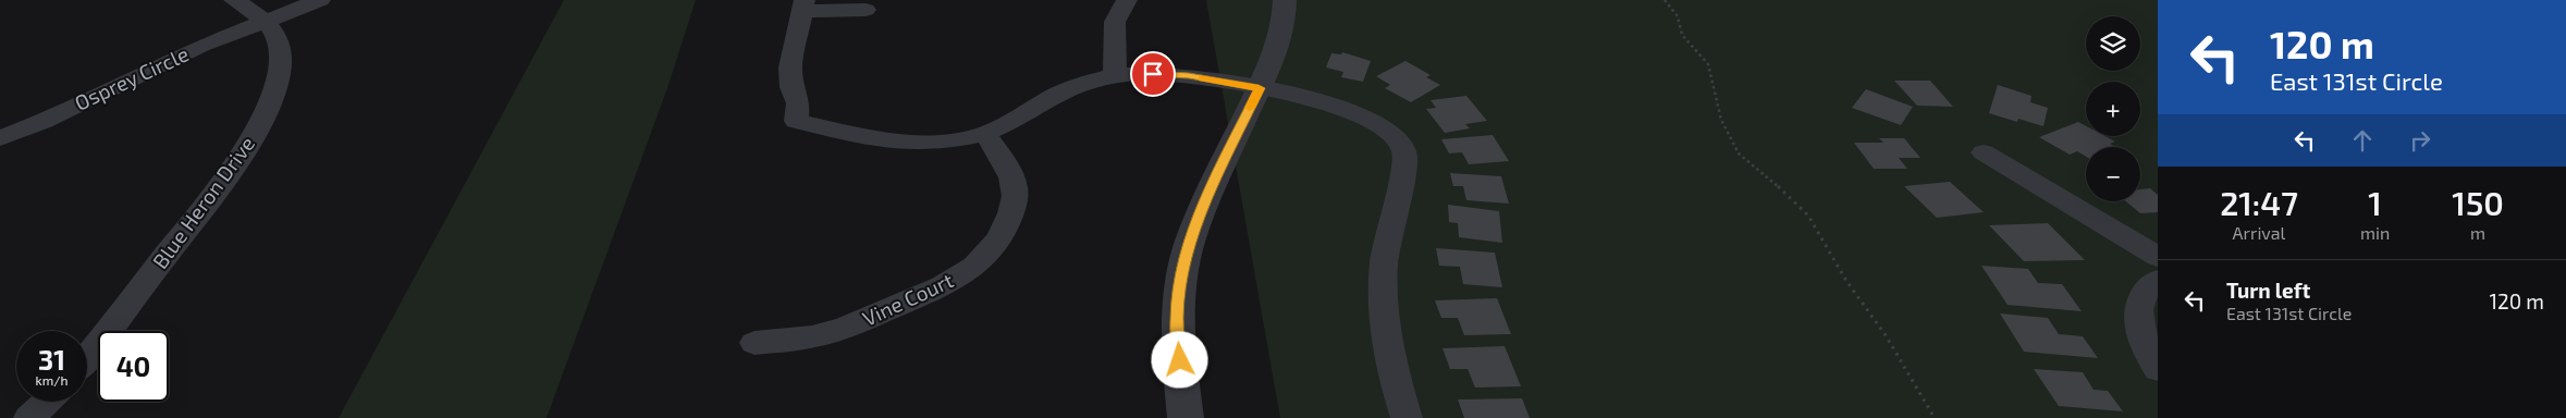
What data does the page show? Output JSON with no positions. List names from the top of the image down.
{
  "streets": {
    "street": ["Osprey Circle", "Blue Heron Drive", "Vine Court"]
  },
  "crossings": [
    ["Osprey Circle", "Blue Heron Drive"]
  ],
  "page": {
    "turn": ["120 m", "East 131st Circle"],
    "map_buttons": ["+", "−"],
    "eta": [
      "21:47",
      "Arrival",
      "1",
      "min",
      "150",
      "m"
    ],
    "list": [
      {
        "name": "Turn left",
        "note": "East 131st Circle",
        "value": "120 m"
      }
    ],
    "speed": "31 km/h",
    "limit": "40"
  }
}
